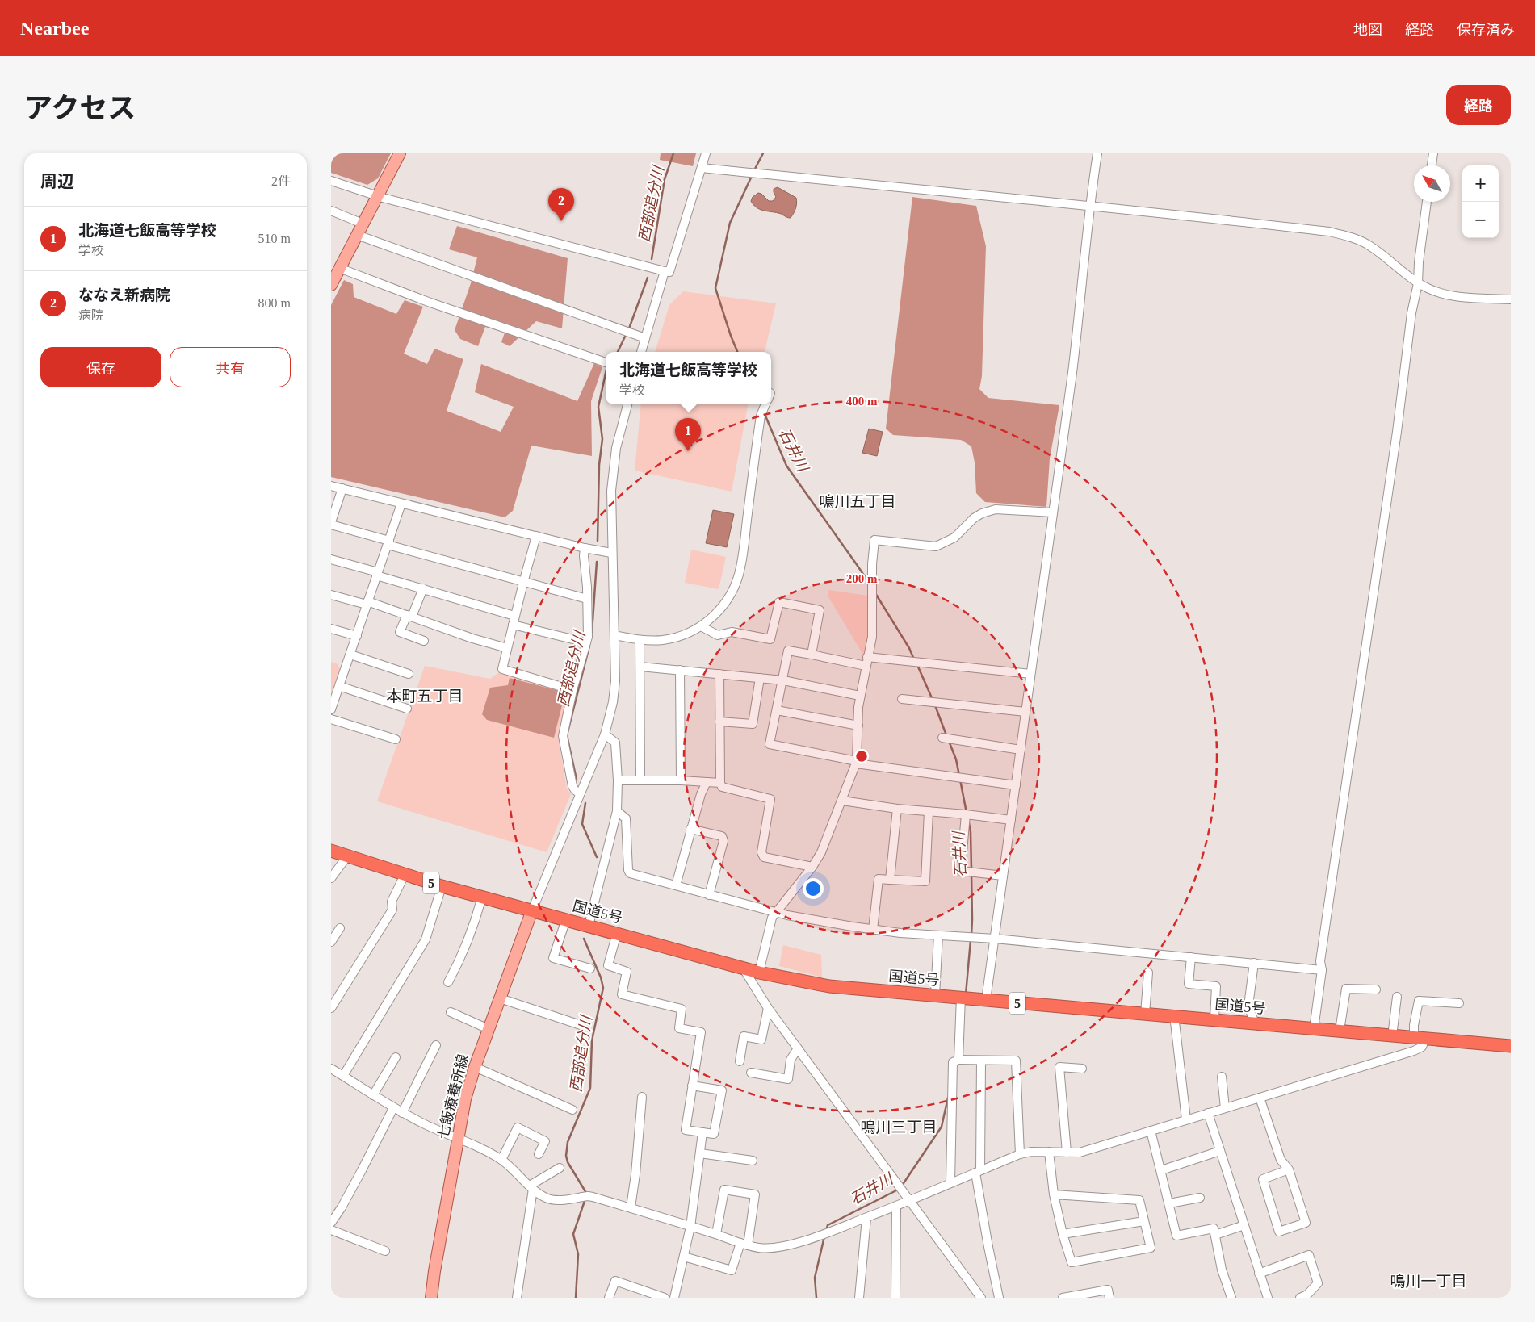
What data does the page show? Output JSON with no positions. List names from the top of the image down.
{
  "streets": {
    "highway": ["5", "国道5号"],
    "main road": ["七飯療養所線"]
  },
  "crossings": [
    ["国道5号", "七飯療養所線"]
  ],
  "districts": [
    "鳴川五丁目",
    "本町五丁目",
    "鳴川三丁目",
    "鳴川一丁目"
  ],
  "water": ["西部追分川", "石井川"],
  "north": "top left",
  "page": {
    "header": "Nearbee",
    "nav": ["地図", "経路", "保存済み"],
    "title": "アクセス",
    "buttons": [
      "経路",
      ["保存", "共有"]
    ],
    "heading": ["周辺", "2件"],
    "map_buttons": ["+", "−"],
    "pins": ["2", "1"],
    "list": [
      {
        "mark": "1",
        "name": "北海道七飯高等学校",
        "note": "学校",
        "value": "510 m"
      },
      {
        "mark": "2",
        "name": "ななえ新病院",
        "note": "病院",
        "value": "800 m"
      }
    ],
    "popup": ["北海道七飯高等学校", "学校"]
  },
  "rings": ["400 m", "200 m"]
}
